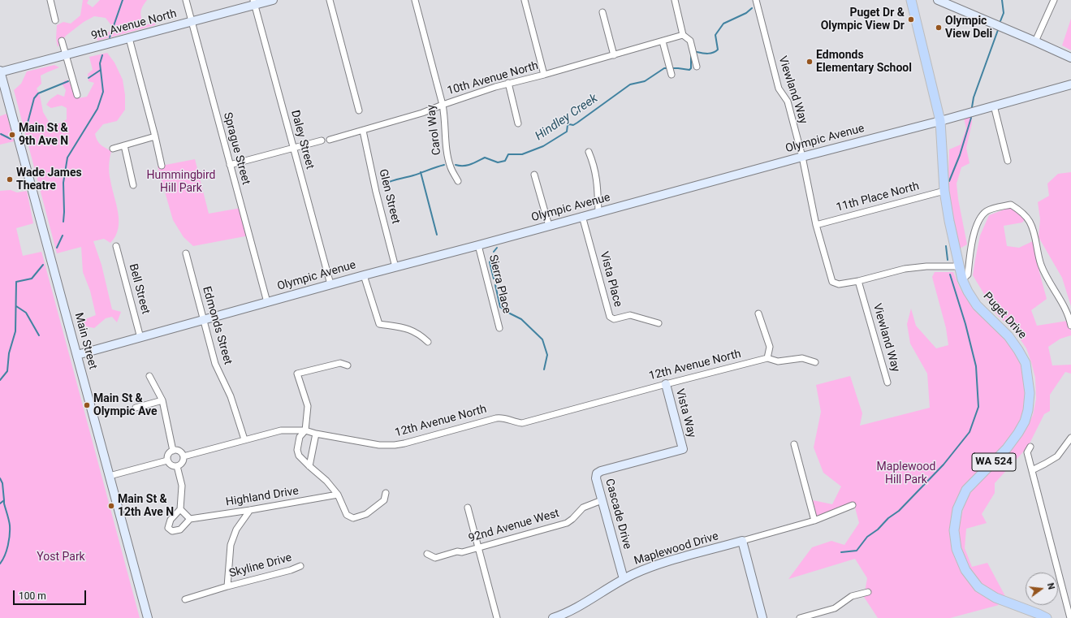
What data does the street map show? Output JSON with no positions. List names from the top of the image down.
{
  "streets": {
    "main road": ["Puget Drive", "WA 524"],
    "street": [
      "9th Avenue North",
      "10th Avenue North",
      "Viewland Way",
      "Carol Way",
      "Olympic Avenue",
      "Daley Street",
      "Sprague Street",
      "Glen Street",
      "11th Place North",
      "Vista Place",
      "Sierra Place",
      "Bell Street",
      "Edmonds Street",
      "Main Street",
      "12th Avenue North",
      "Vista Way",
      "Highland Drive",
      "Cascade Drive",
      "92nd Avenue West",
      "Maplewood Drive",
      "Skyline Drive"
    ]
  },
  "crossings": [
    ["9th Avenue North", "Daley Street"],
    ["9th Avenue North", "Sprague Street"],
    ["9th Avenue North", "Main Street"],
    ["10th Avenue North", "Carol Way"],
    ["10th Avenue North", "Glen Street"],
    ["Viewland Way", "Olympic Avenue"],
    ["Viewland Way", "11th Place North"],
    ["Olympic Avenue", "Daley Street"],
    ["Olympic Avenue", "Sprague Street"],
    ["Olympic Avenue", "Glen Street"],
    ["Olympic Avenue", "Vista Place"],
    ["Olympic Avenue", "Sierra Place"],
    ["Olympic Avenue", "Bell Street"],
    ["Olympic Avenue", "Puget Drive"],
    ["Olympic Avenue", "Edmonds Street"],
    ["Olympic Avenue", "Main Street"],
    ["11th Place North", "Puget Drive"],
    ["Edmonds Street", "12th Avenue North"],
    ["12th Avenue North", "Vista Way"],
    ["Vista Way", "Cascade Drive"],
    ["Highland Drive", "Skyline Drive"],
    ["Cascade Drive", "92nd Avenue West"],
    ["Cascade Drive", "Maplewood Drive"]
  ],
  "water": ["Hindley Creek"],
  "parks": ["Hummingbird Hill Park", "Maplewood Hill Park", "Yost Park"],
  "places": [
    "Puget Dr & Olympic View Dr",
    "Olympic View Deli",
    "Edmonds Elementary School",
    "Main St & 9th Ave N",
    "Wade James Theatre",
    "Main St & Olympic Ave",
    "Main St & 12th Ave N"
  ],
  "scale_bar": "100 m",
  "north": "right"
}
